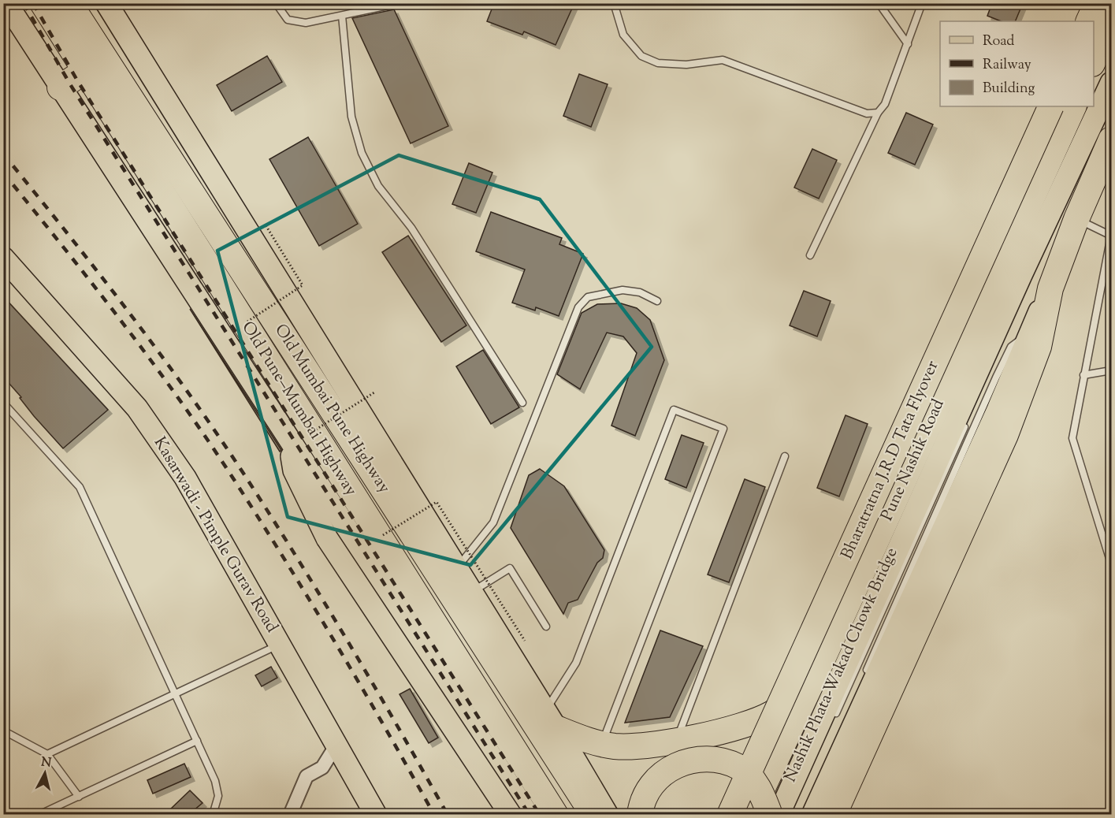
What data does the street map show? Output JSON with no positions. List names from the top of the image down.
{
  "streets": {
    "highway": [
      "Old Pune–Mumbai Highway",
      "Old Mumbai Pune Highway",
      "Bharatratna J.R.D Tata Flyover",
      "Pune Nashik Road"
    ],
    "main road": ["Kasarwadi - Pimple Gurav Road"],
    "lane": ["Nashik Phata-Wakad Chowk Bridge"]
  },
  "legend": ["Road", "Railway", "Building"],
  "north": "top"
}
